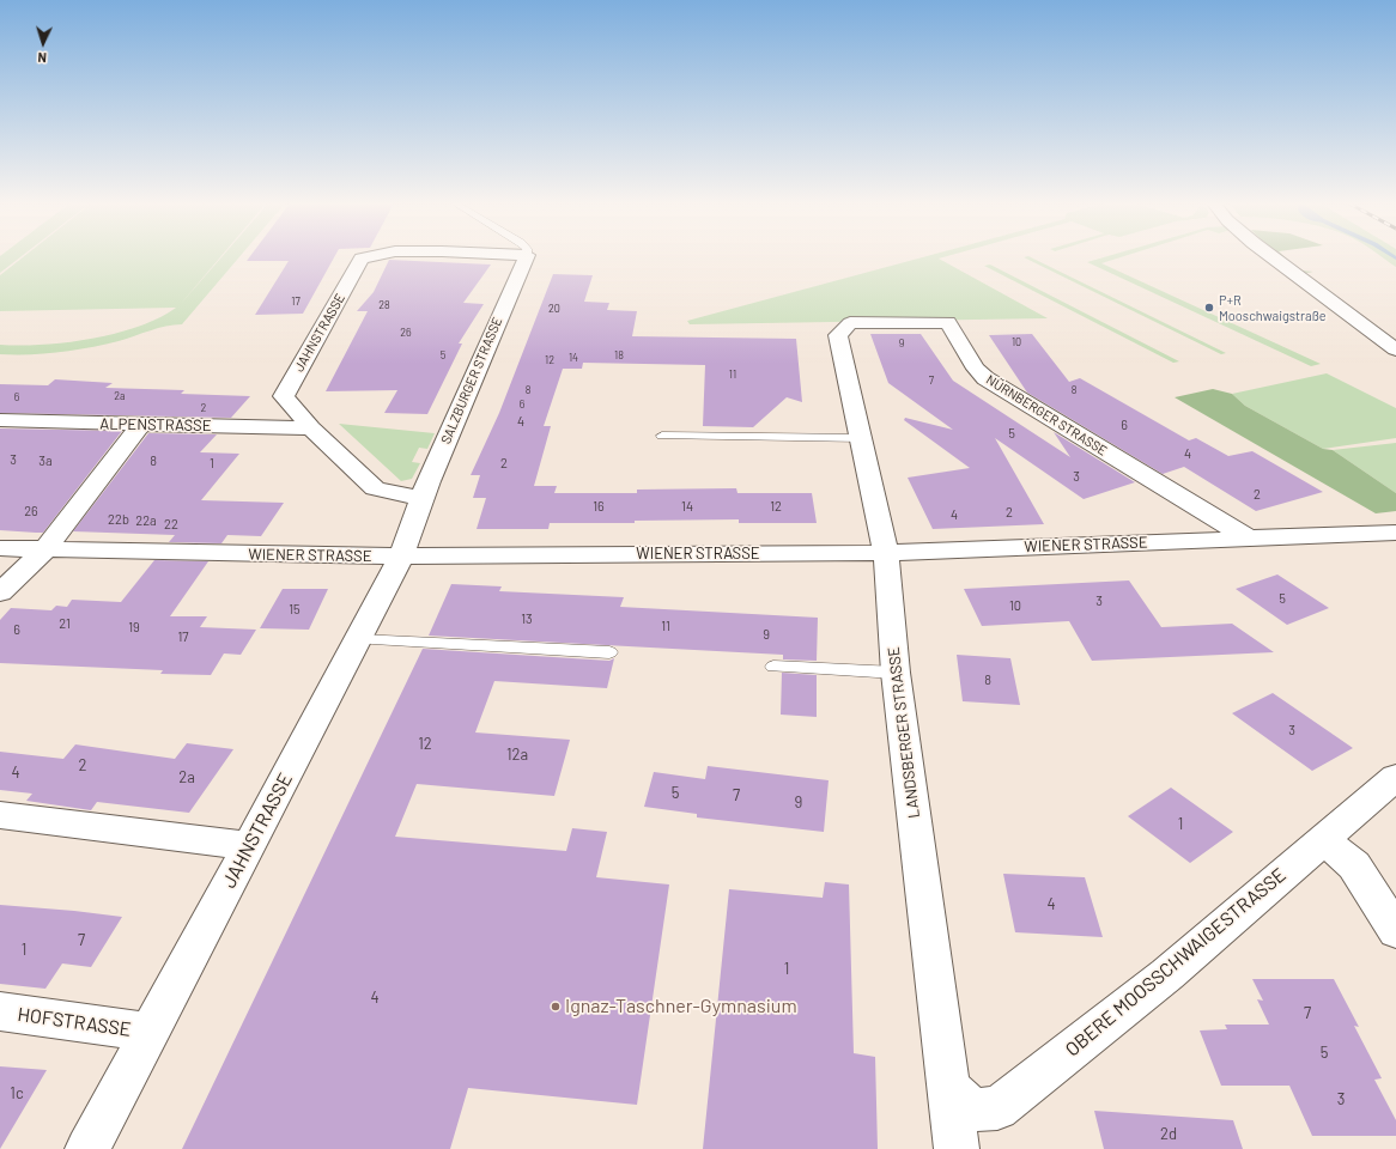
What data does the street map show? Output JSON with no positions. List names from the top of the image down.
{
  "streets": {
    "street": [
      "JAHNSTRASSE",
      "SALZBURGER STRASSE",
      "NÜRNBERGER STRASSE",
      "ALPENSTRASSE",
      "WIENER STRASSE",
      "LANDSBERGER STRASSE",
      "OBERE MOOSSCHWAIGESTRASSE",
      "HOFSTRASSE"
    ]
  },
  "crossings": [
    ["JAHNSTRASSE", "SALZBURGER STRASSE"],
    ["JAHNSTRASSE", "ALPENSTRASSE"],
    ["JAHNSTRASSE", "WIENER STRASSE"],
    ["JAHNSTRASSE", "HOFSTRASSE"],
    ["NÜRNBERGER STRASSE", "WIENER STRASSE"],
    ["NÜRNBERGER STRASSE", "LANDSBERGER STRASSE"],
    ["WIENER STRASSE", "LANDSBERGER STRASSE"],
    ["LANDSBERGER STRASSE", "OBERE MOOSSCHWAIGESTRASSE"]
  ],
  "places": ["P+R Mooschwaigstraße", "Ignaz-Taschner-Gymnasium"],
  "house_numbers": [
    "17",
    "28",
    "20",
    "26",
    "10",
    "9",
    "5",
    "18",
    "14",
    "12",
    "11",
    "7",
    "8",
    "8",
    "2a",
    "6",
    "6",
    "2",
    "4",
    "6",
    "5",
    "4",
    "3",
    "3a",
    "8",
    "1",
    "2",
    "3",
    "2",
    "16",
    "14",
    "12",
    "26",
    "2",
    "4",
    "22b",
    "22a",
    "22",
    "5",
    "3",
    "10",
    "15",
    "13",
    "21",
    "11",
    "19",
    "6",
    "9",
    "17",
    "8",
    "3",
    "12",
    "12a",
    "2",
    "4",
    "2a",
    "5",
    "7",
    "9",
    "1",
    "4",
    "7",
    "1",
    "1",
    "4",
    "7",
    "5",
    "1c",
    "3",
    "2d"
  ],
  "north": "bottom"
}
